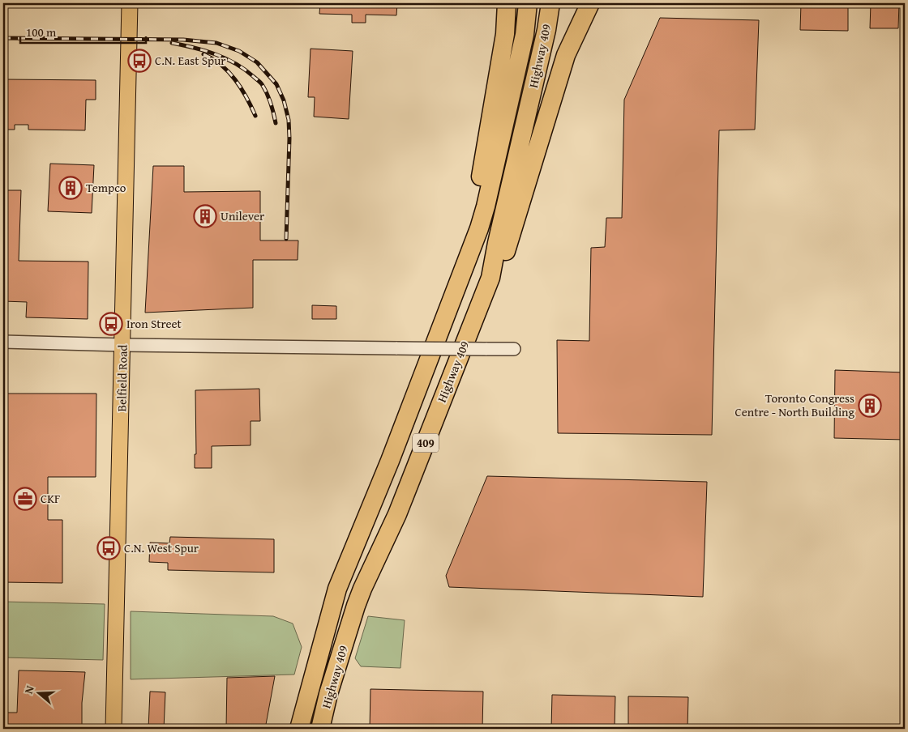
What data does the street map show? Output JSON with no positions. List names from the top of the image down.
{
  "streets": {
    "highway": ["Highway 409", "409"],
    "main road": ["Belfield Road"]
  },
  "places": {
    "bus stop": ["C.N. East Spur", "Iron Street", "C.N. West Spur"],
    "building": ["Tempco", "Unilever", "Toronto Congress Centre - North Building"],
    "office": ["CKF"]
  },
  "scale_bar": "100 m",
  "north": "left"
}
